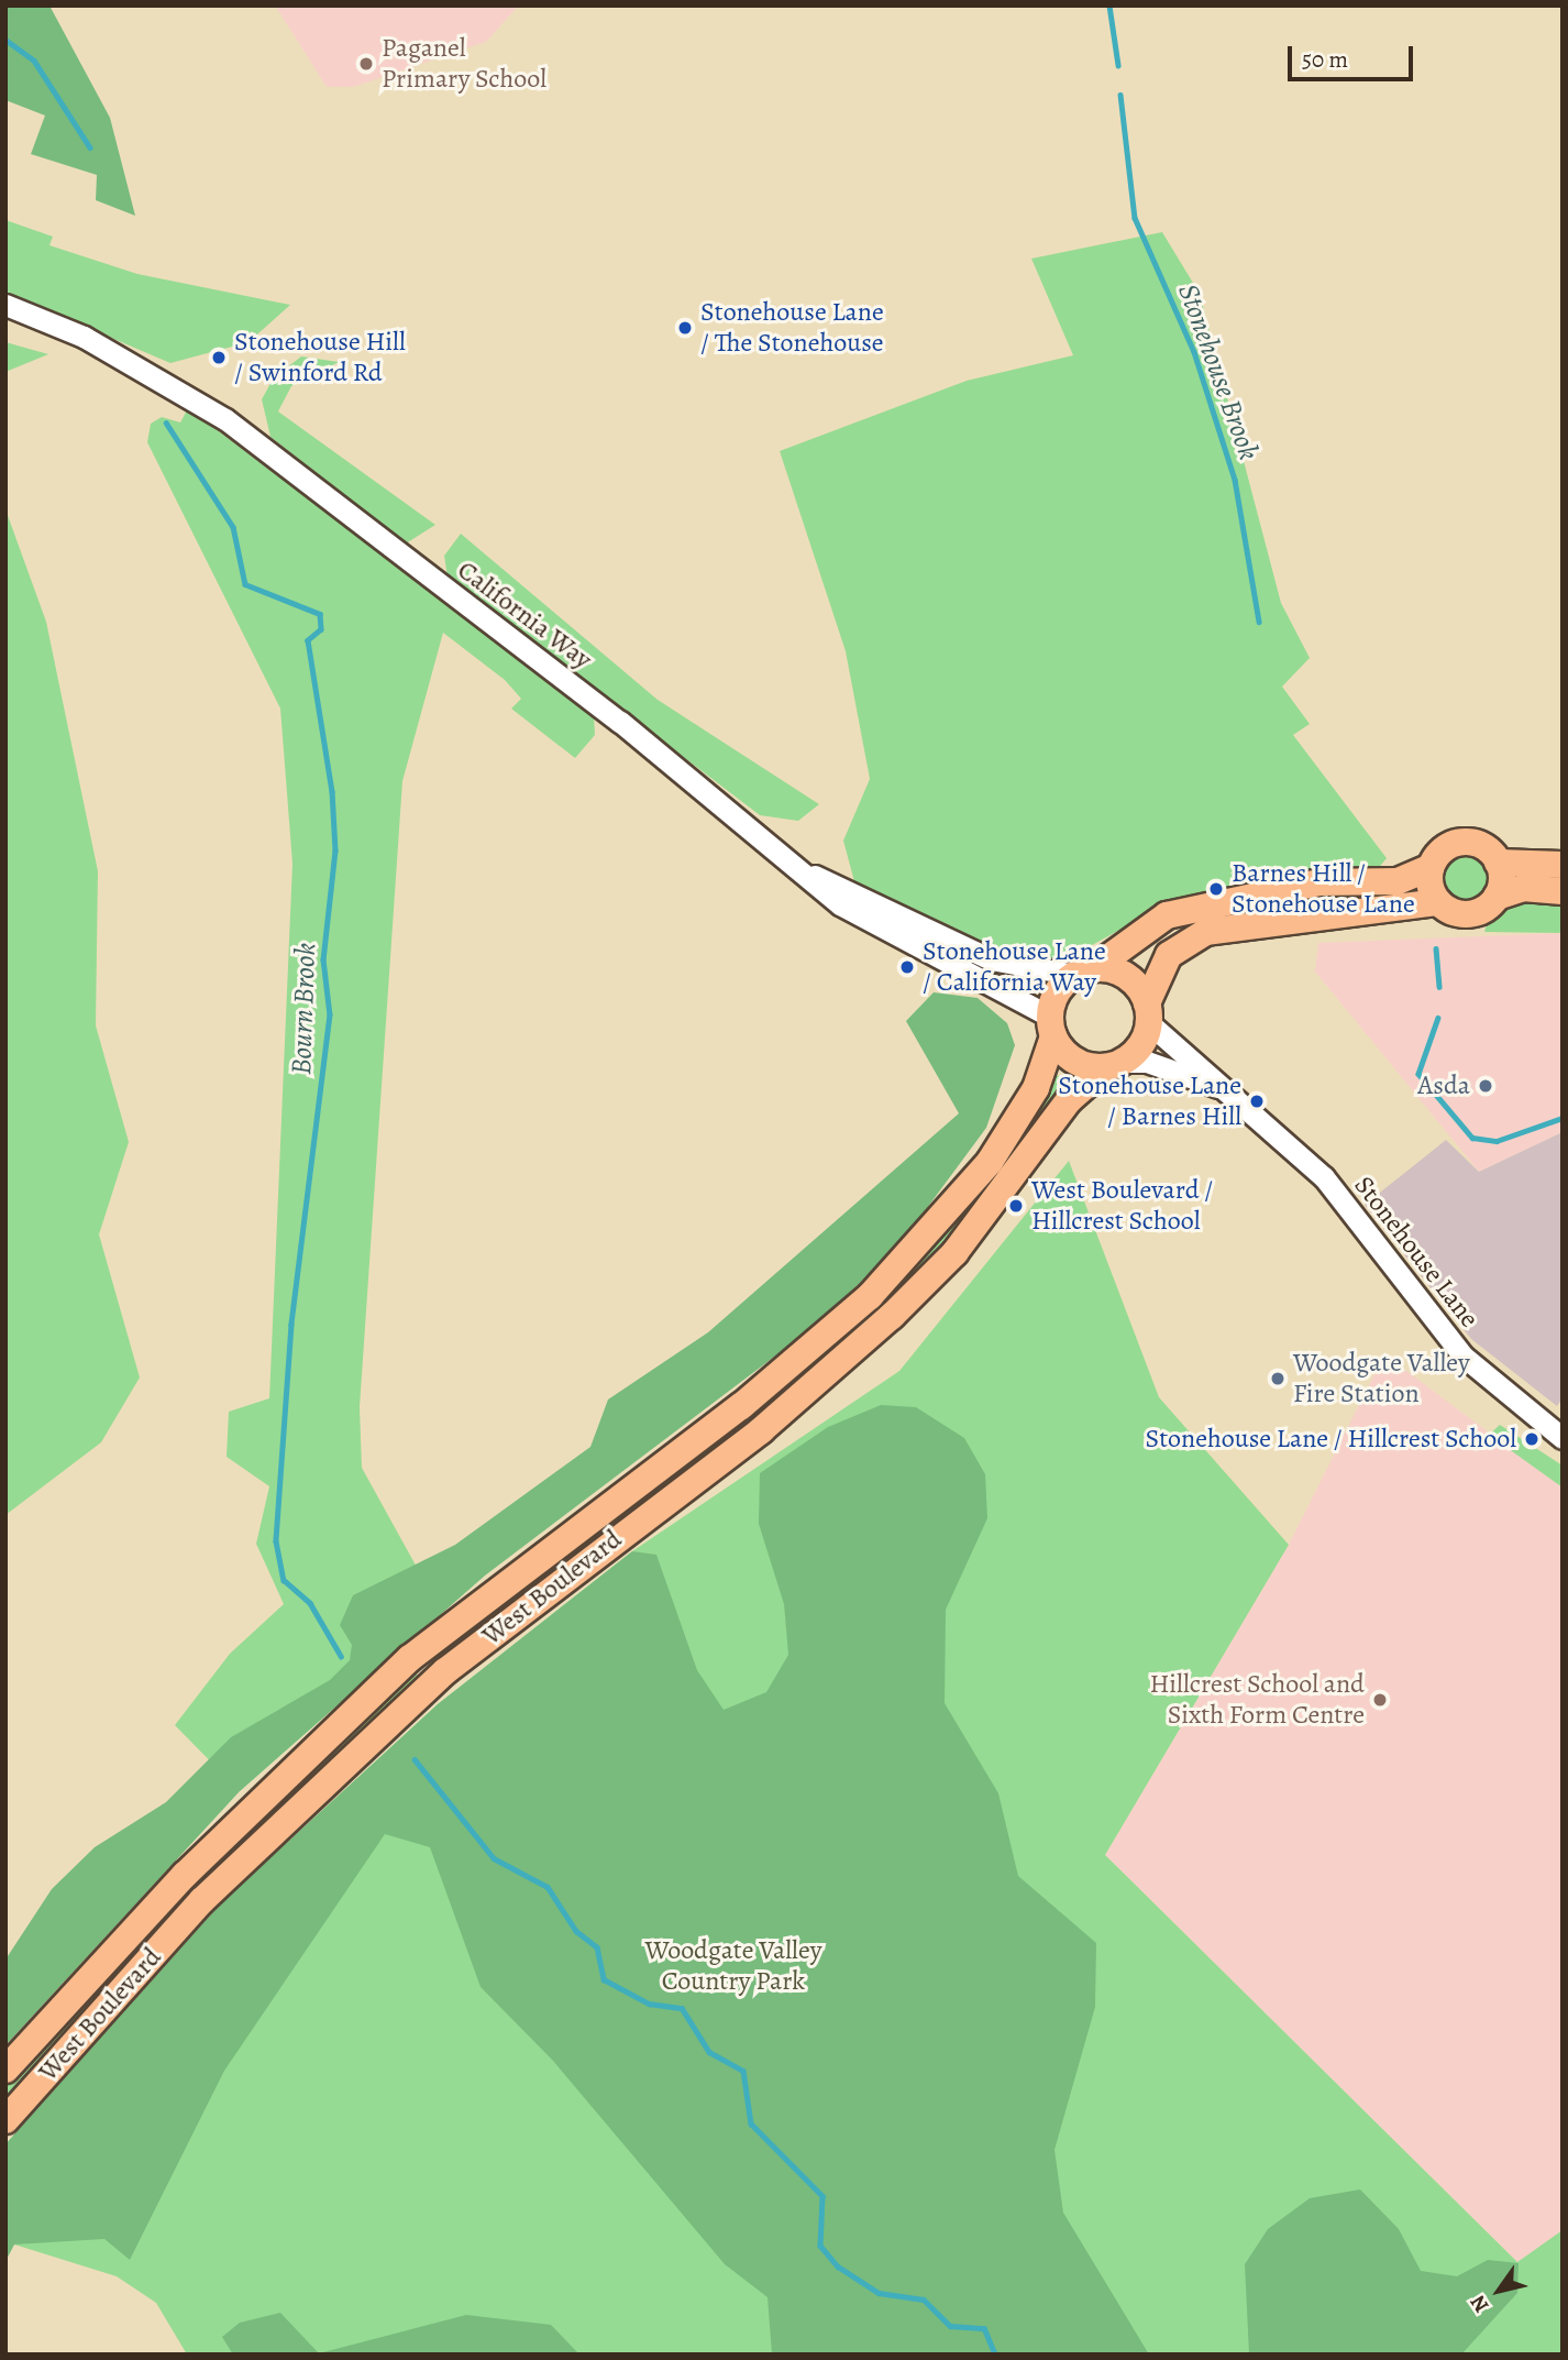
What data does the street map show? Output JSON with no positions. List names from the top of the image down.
{
  "streets": {
    "main road": ["West Boulevard"],
    "street": ["California Way", "Stonehouse Lane"]
  },
  "crossings": [
    ["California Way", "Stonehouse Lane"],
    ["California Way", "West Boulevard"],
    ["Stonehouse Lane", "West Boulevard"]
  ],
  "water": ["Stonehouse Brook", "Bourn Brook"],
  "parks": ["Woodgate Valley Country Park"],
  "places": [
    "Paganel Primary School",
    "Stonehouse Lane / The Stonehouse",
    "Stonehouse Hill / Swinford Rd",
    "Barnes Hill / Stonehouse Lane",
    "Stonehouse Lane / California Way",
    "Asda",
    "Stonehouse Lane / Barnes Hill",
    "West Boulevard / Hillcrest School",
    "Woodgate Valley Fire Station",
    "Stonehouse Lane / Hillcrest School",
    "Hillcrest School and Sixth Form Centre"
  ],
  "scale_bar": "50 m",
  "north": "bottom left"
}
